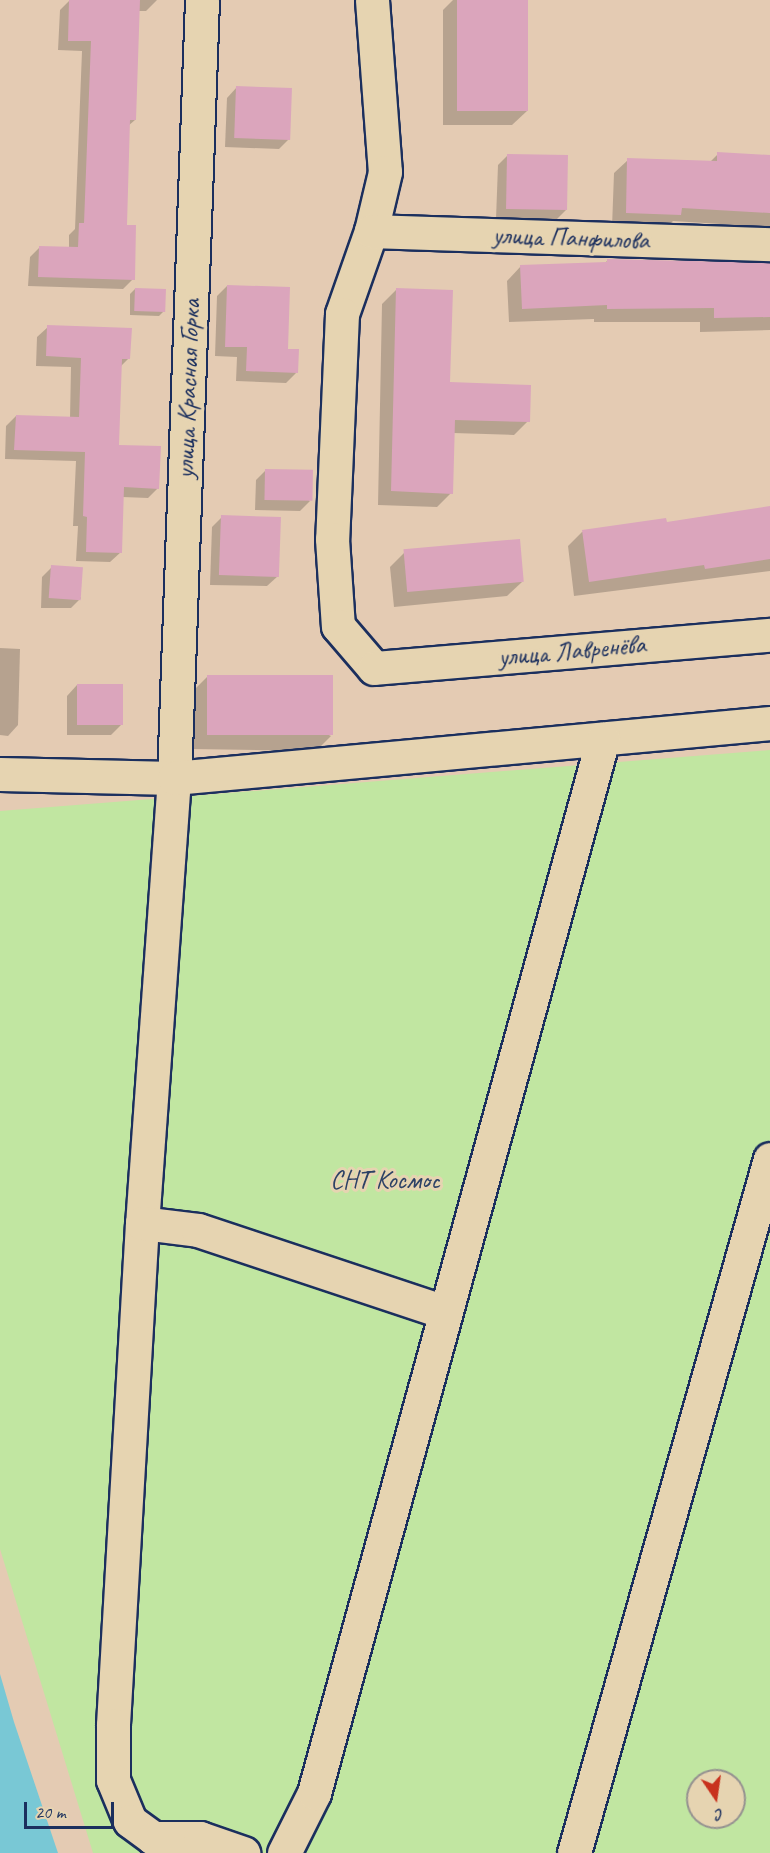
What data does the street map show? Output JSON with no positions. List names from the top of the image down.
{
  "streets": {
    "street": ["улица Панфилова", "улица Красная Горка", "улица Лавренёва"]
  },
  "crossings": [
    ["улица Панфилова", "улица Лавренёва"]
  ],
  "parks": ["СНТ Космос"],
  "scale_bar": "20 m",
  "north": "bottom"
}
